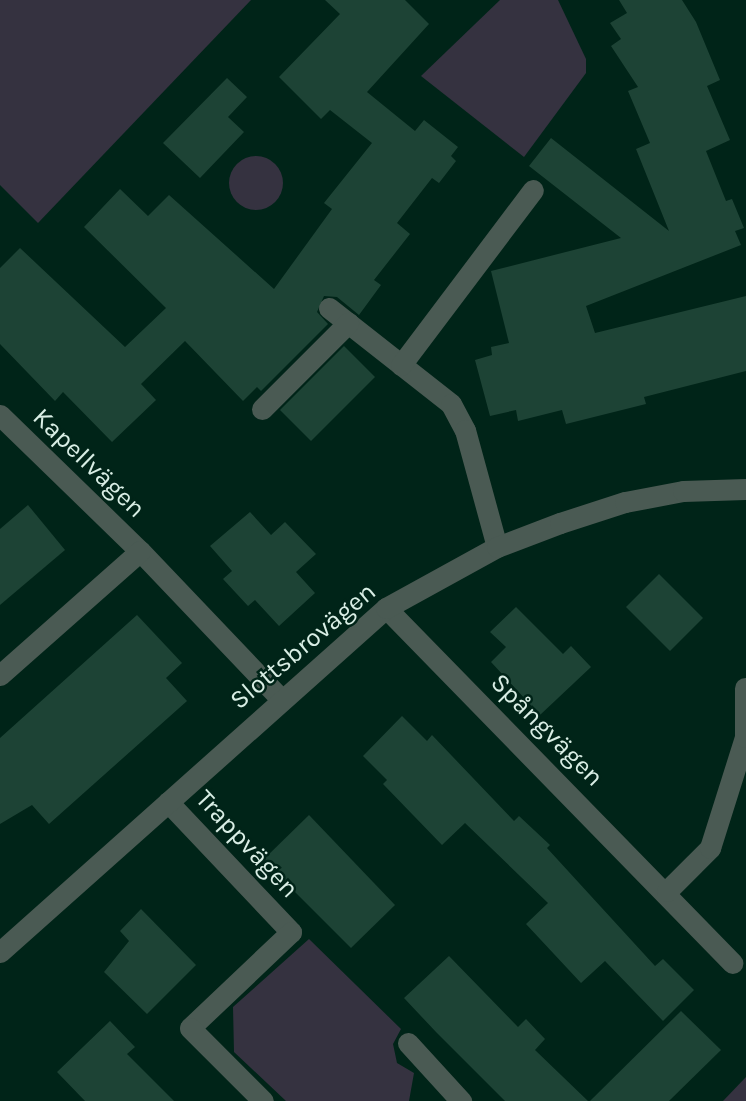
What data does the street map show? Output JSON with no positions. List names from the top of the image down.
{
  "streets": {
    "street": [
      "Kapellvägen",
      "Slottsbrovägen",
      "Spångvägen",
      "Trappvägen"
    ]
  },
  "crossings": [
    ["Kapellvägen", "Slottsbrovägen"],
    ["Slottsbrovägen", "Spångvägen"],
    ["Slottsbrovägen", "Trappvägen"]
  ]
}
